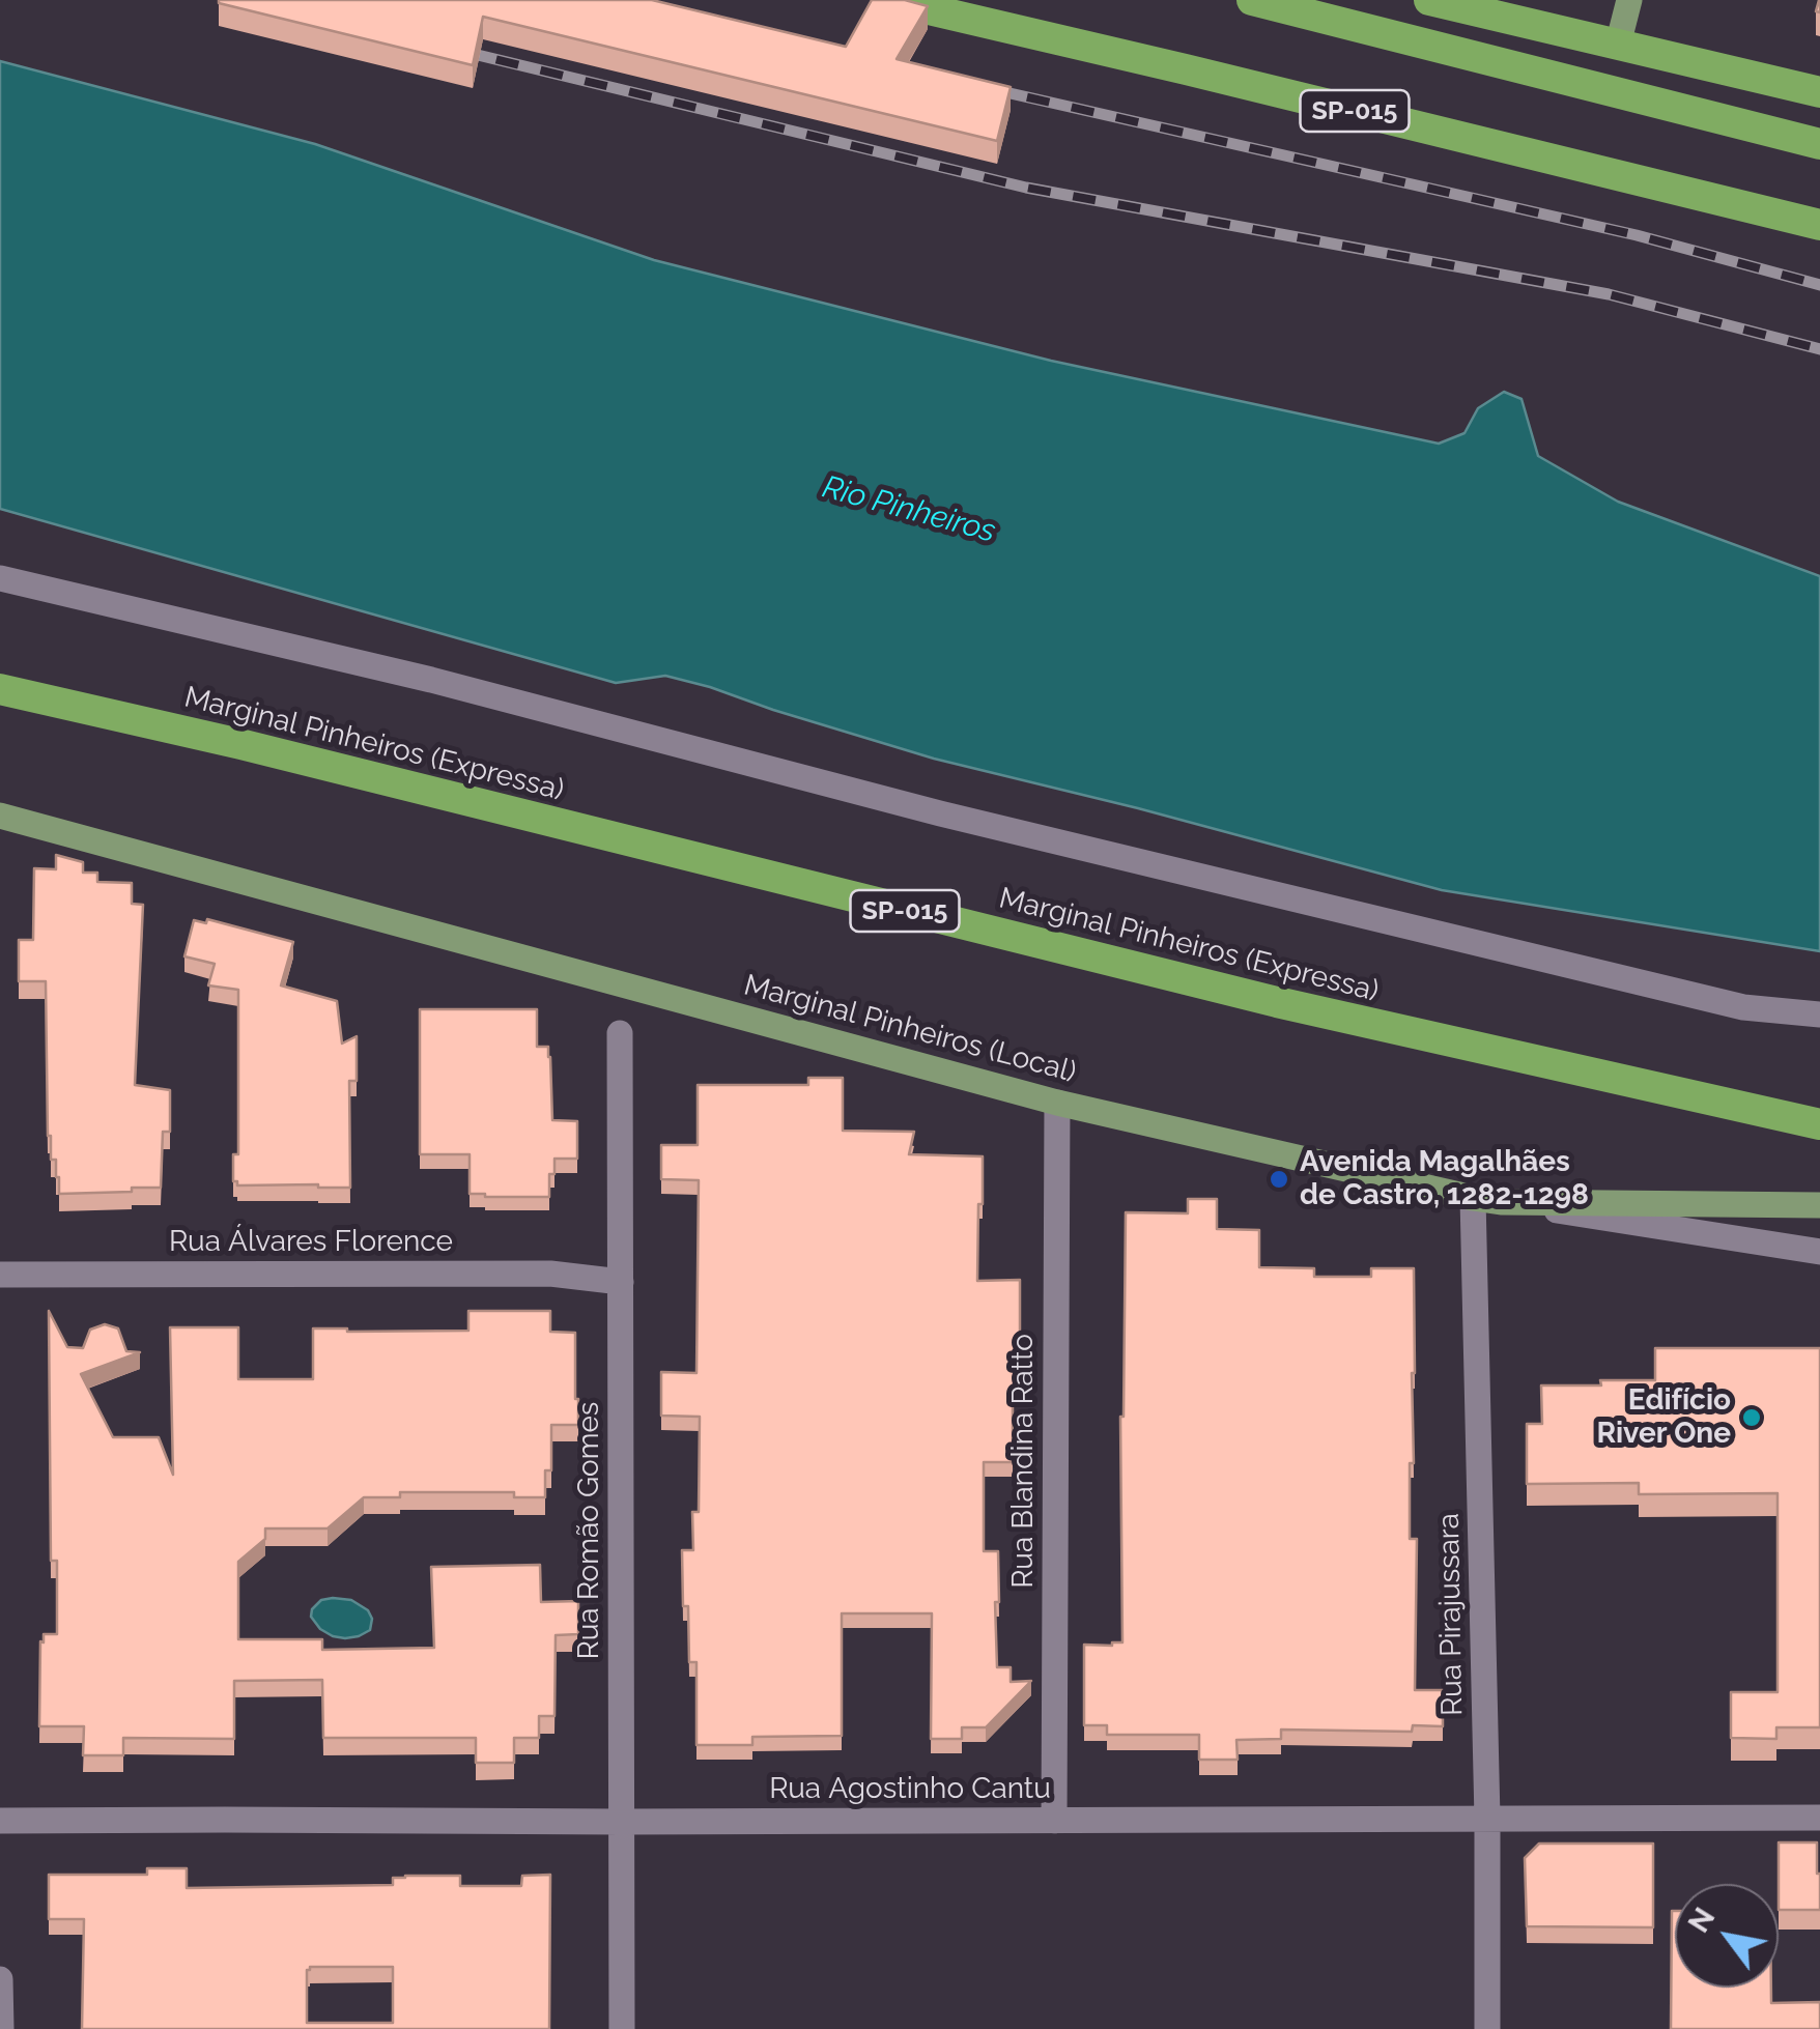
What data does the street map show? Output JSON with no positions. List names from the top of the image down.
{
  "streets": {
    "highway": ["SP-015", "Marginal Pinheiros (Expressa)"],
    "main road": ["Marginal Pinheiros (Local)"],
    "street": [
      "Rua Álvares Florence",
      "Rua Blandina Ratto",
      "Rua Romão Gomes",
      "Rua Pirajussara",
      "Rua Agostinho Cantu"
    ]
  },
  "crossings": [
    ["Marginal Pinheiros (Local)", "Rua Blandina Ratto"],
    ["Marginal Pinheiros (Local)", "Rua Pirajussara"],
    ["Rua Álvares Florence", "Rua Romão Gomes"],
    ["Rua Blandina Ratto", "Rua Agostinho Cantu"],
    ["Rua Romão Gomes", "Rua Agostinho Cantu"],
    ["Rua Pirajussara", "Rua Agostinho Cantu"]
  ],
  "water": ["Rio Pinheiros"],
  "places": ["Avenida Magalhães de Castro, 1282-1298", "Edifício River One"],
  "north": "top left"
}
